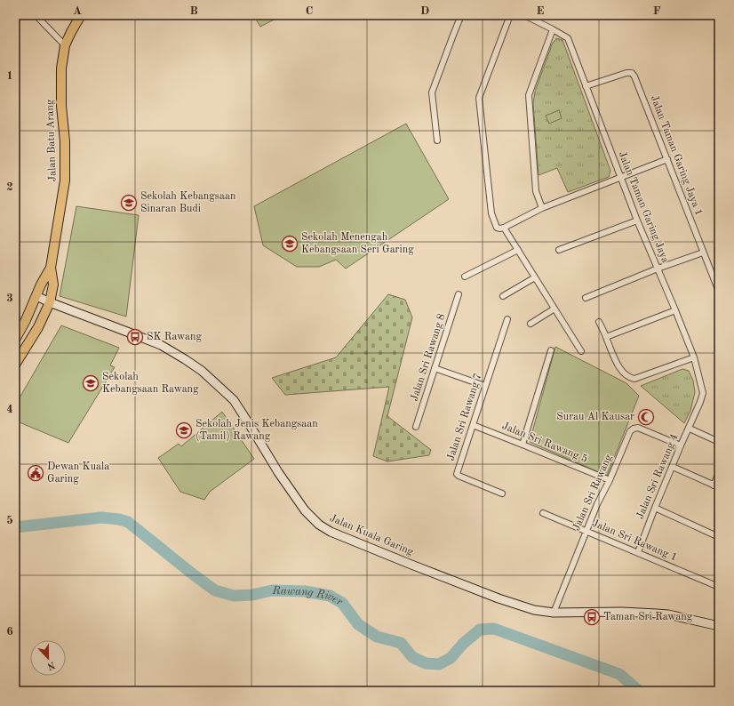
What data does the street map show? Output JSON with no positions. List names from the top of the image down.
{
  "streets": {
    "main road": ["Jalan Batu Arang"],
    "street": [
      "Jalan Taman Garing Jaya 1",
      "Jalan Taman Garing Jaya",
      "Jalan Sri Rawang 8",
      "Jalan Sri Rawang 7",
      "Jalan Sri Rawang 5",
      "Jalan Sri Rawang 4",
      "Jalan Sri Rawang",
      "Jalan Kuala Garing",
      "Jalan Sri Rawang 1"
    ]
  },
  "crossings": [
    ["Jalan Batu Arang", "Jalan Kuala Garing"],
    ["Jalan Taman Garing Jaya 1", "Jalan Taman Garing Jaya"],
    ["Jalan Taman Garing Jaya", "Jalan Sri Rawang 4"],
    ["Jalan Sri Rawang 7", "Jalan Sri Rawang 5"],
    ["Jalan Sri Rawang 5", "Jalan Sri Rawang"],
    ["Jalan Sri Rawang 4", "Jalan Sri Rawang"],
    ["Jalan Sri Rawang 4", "Jalan Sri Rawang 1"],
    ["Jalan Sri Rawang", "Jalan Kuala Garing"],
    ["Jalan Sri Rawang", "Jalan Sri Rawang 1"]
  ],
  "water": ["Rawang River"],
  "places": {
    "school or university": [
      "Sekolah Kebangsaan Sinaran Budi",
      "Sekolah Menengah Kebangsaan Seri Garing",
      "Sekolah Kebangsaan Rawang",
      "Sekolah Jenis Kebangsaan (Tamil) Rawang"
    ],
    "bus stop": ["SK Rawang", "Taman Sri Rawang"],
    "mosque": ["Surau Al Kausar"],
    "public building": ["Dewan Kuala Garing"]
  },
  "north": "bottom",
  "grid": {
    "columns": [
      "A",
      "B",
      "C",
      "D",
      "E",
      "F"
    ],
    "rows": [
      "1",
      "2",
      "3",
      "4",
      "5",
      "6"
    ]
  }
}
